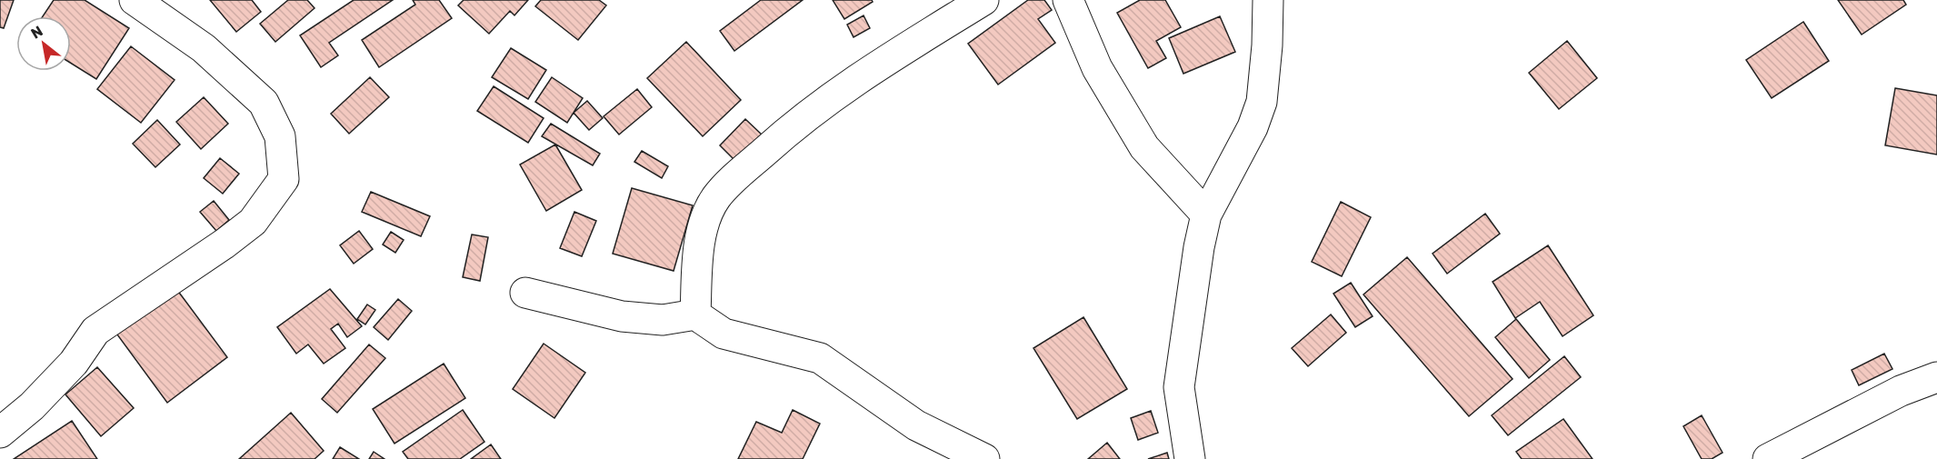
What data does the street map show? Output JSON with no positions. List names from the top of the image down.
{
  "north": "top left"
}
